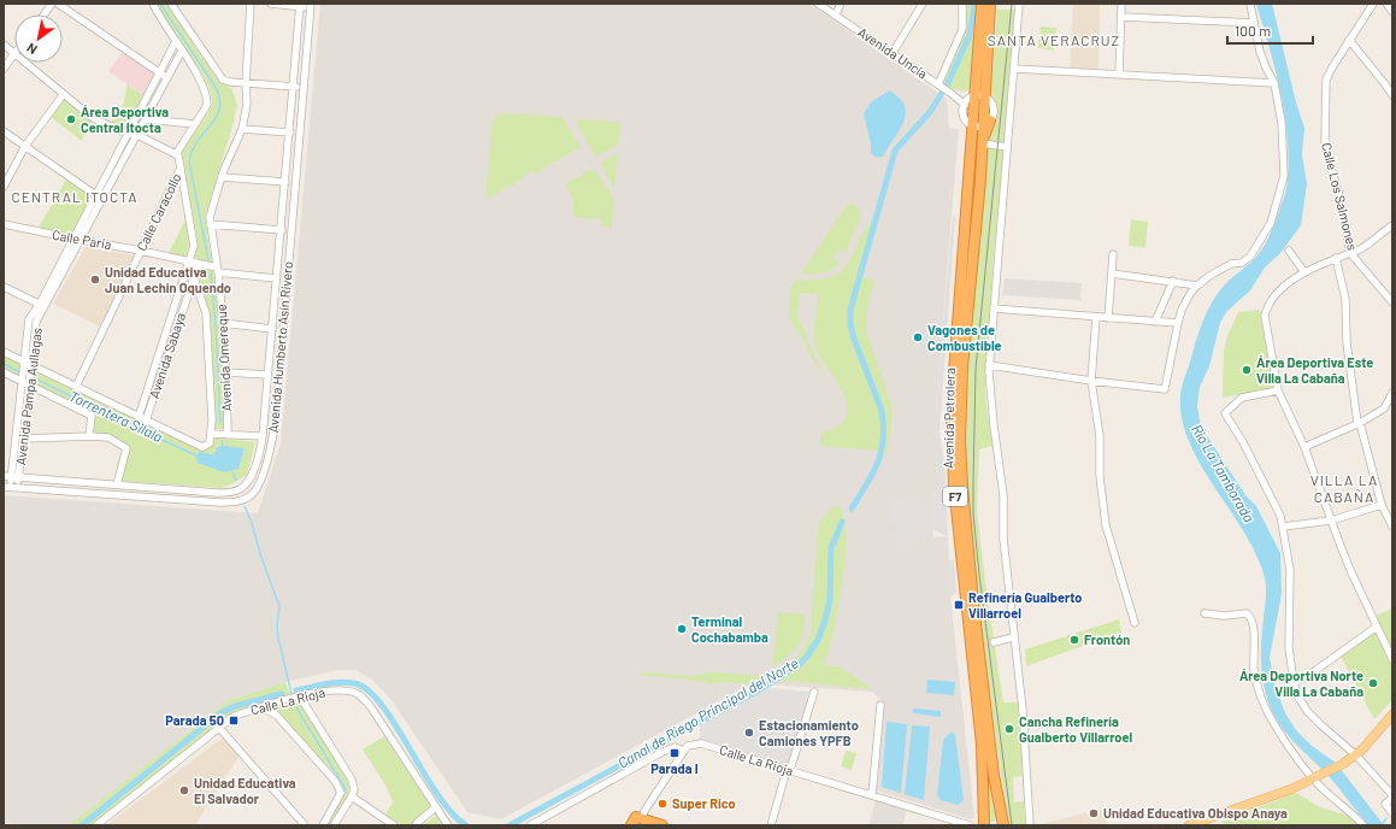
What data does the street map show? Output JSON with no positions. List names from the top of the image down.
{
  "streets": {
    "highway": ["Avenida Petrolera", "F7"],
    "street": [
      "Avenida Uncía",
      "Calle Los Salmones",
      "Calle Caracollo",
      "Calle Paria",
      "Avenida Humberto Asín Rivero",
      "Avenida Sabaya",
      "Avenida Omereque",
      "Avenida Pampa Aullagas",
      "Calle La Rioja"
    ]
  },
  "crossings": [
    ["Avenida Uncía", "Avenida Petrolera"],
    ["Avenida Uncía", "F7"],
    ["Calle Caracollo", "Calle Paria"],
    ["Calle Paria", "Avenida Humberto Asín Rivero"],
    ["Calle Paria", "Avenida Sabaya"],
    ["Calle Paria", "Avenida Omereque"],
    ["Calle Paria", "Avenida Pampa Aullagas"],
    ["Avenida Humberto Asín Rivero", "Avenida Pampa Aullagas"],
    ["Avenida Sabaya", "Avenida Omereque"],
    ["Avenida Petrolera", "F7"]
  ],
  "districts": ["SANTA VERACRUZ", "CENTRAL ITOCTA", "VILLA LA CABAÑA"],
  "water": ["Torrentera Silala", "Río La Tamborada", "Canal de Riego Principal del Norte"],
  "places": {
    "other": [
      "Área Deportiva Central Itocta",
      "Unidad Educativa Juan Lechin Oquendo",
      "Vagones de Combustible",
      "Área Deportiva Este Villa La Cabaña",
      "Terminal Cochabamba",
      "Frontón",
      "Área Deportiva Norte Villa La Cabaña",
      "Cancha Refinería Gualberto Villarroel",
      "Estacionamiento Camiones YPFB",
      "Unidad Educativa El Salvador",
      "Super Rico",
      "Unidad Educativa Obispo Anaya"
    ],
    "transit": ["Refinería Gualberto Villarroel", "Parada 50", "Parada I"]
  },
  "scale_bar": "100 m",
  "north": "bottom left"
}
